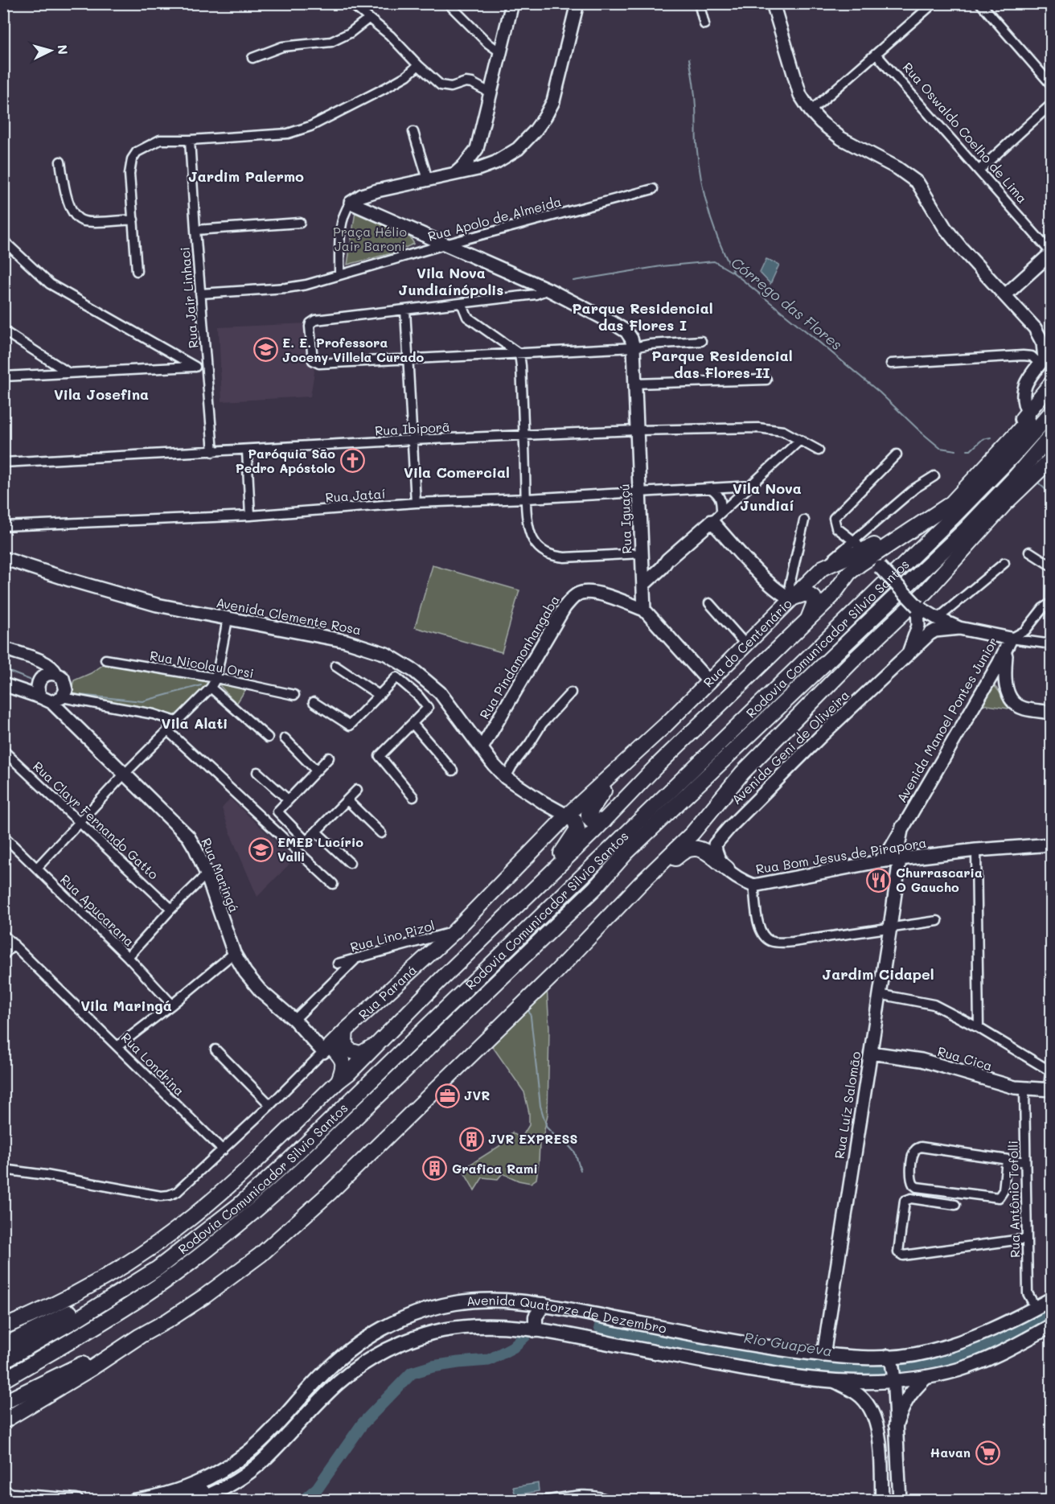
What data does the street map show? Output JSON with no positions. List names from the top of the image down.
{
  "streets": {
    "highway": ["Rodovia Comunicador Silvio Santos", "Rua do Centenário", "Rua Paraná"],
    "main road": ["Avenida Quatorze de Dezembro"],
    "street": [
      "Rua Oswaldo Coelho de Lima",
      "Rua Apolo de Almeida",
      "Rua Jair Linhaci",
      "Rua Ibiporã",
      "Rua Jataí",
      "Rua Iguaçú",
      "Avenida Clemente Rosa",
      "Rua Pindamonhangaba",
      "Rua Nicolau Orsi",
      "Avenida Manoel Pontes Junior",
      "Avenida Geni de Oliveira",
      "Rua Clayr Fernando Gatto",
      "Rua Bom Jesus de Pirapora",
      "Rua Maringá",
      "Rua Apucarana",
      "Rua Lino Pizol",
      "Rua Cica",
      "Rua Londrina",
      "Rua Luíz Salomão",
      "Rua Antônio Tofolli"
    ]
  },
  "crossings": [
    ["Rua Apolo de Almeida", "Rua Jair Linhaci"],
    ["Rua Jair Linhaci", "Rua Ibiporã"],
    ["Rua Ibiporã", "Rua Iguaçú"],
    ["Rua Jataí", "Rua Iguaçú"],
    ["Rua Iguaçú", "Rua Pindamonhangaba"],
    ["Avenida Clemente Rosa", "Rua do Centenário"],
    ["Avenida Clemente Rosa", "Rua Pindamonhangaba"],
    ["Avenida Clemente Rosa", "Rua Paraná"],
    ["Rua do Centenário", "Rua Paraná"],
    ["Avenida Manoel Pontes Junior", "Rua Bom Jesus de Pirapora"],
    ["Avenida Manoel Pontes Junior", "Rua Luíz Salomão"],
    ["Avenida Geni de Oliveira", "Rua Bom Jesus de Pirapora"],
    ["Rua Bom Jesus de Pirapora", "Rua Luíz Salomão"],
    ["Rua Maringá", "Rua Paraná"],
    ["Rua Lino Pizol", "Rua Paraná"],
    ["Rua Paraná", "Rua Londrina"],
    ["Rua Cica", "Rua Luíz Salomão"],
    ["Rua Cica", "Rua Antônio Tofolli"],
    ["Rua Luíz Salomão", "Avenida Quatorze de Dezembro"],
    ["Rua Antônio Tofolli", "Avenida Quatorze de Dezembro"]
  ],
  "districts": [
    "Jardim Palermo",
    "Vila Nova Jundiaínópolis",
    "Parque Residencial das Flores I",
    "Parque Residencial das Flores II",
    "Vila Josefina",
    "Vila Comercial",
    "Vila Nova Jundiaí",
    "Vila Alati",
    "Jardim Cidapel",
    "Vila Maringá"
  ],
  "water": ["Córrego das Flores", "Rio Guapeva"],
  "parks": ["Praça Hélio Jair Baroni"],
  "places": {
    "school or university": ["E. E. Professora Joceny Villela Curado", "EMEB Lucírio Valli"],
    "church": ["Paróquia São Pedro Apóstolo"],
    "restaurant": ["Churrascaria O Gaucho"],
    "office": ["JVR"],
    "building": ["JVR EXPRESS", "Grafica Rami"],
    "supermarket": ["Havan"]
  },
  "north": "right"
}
